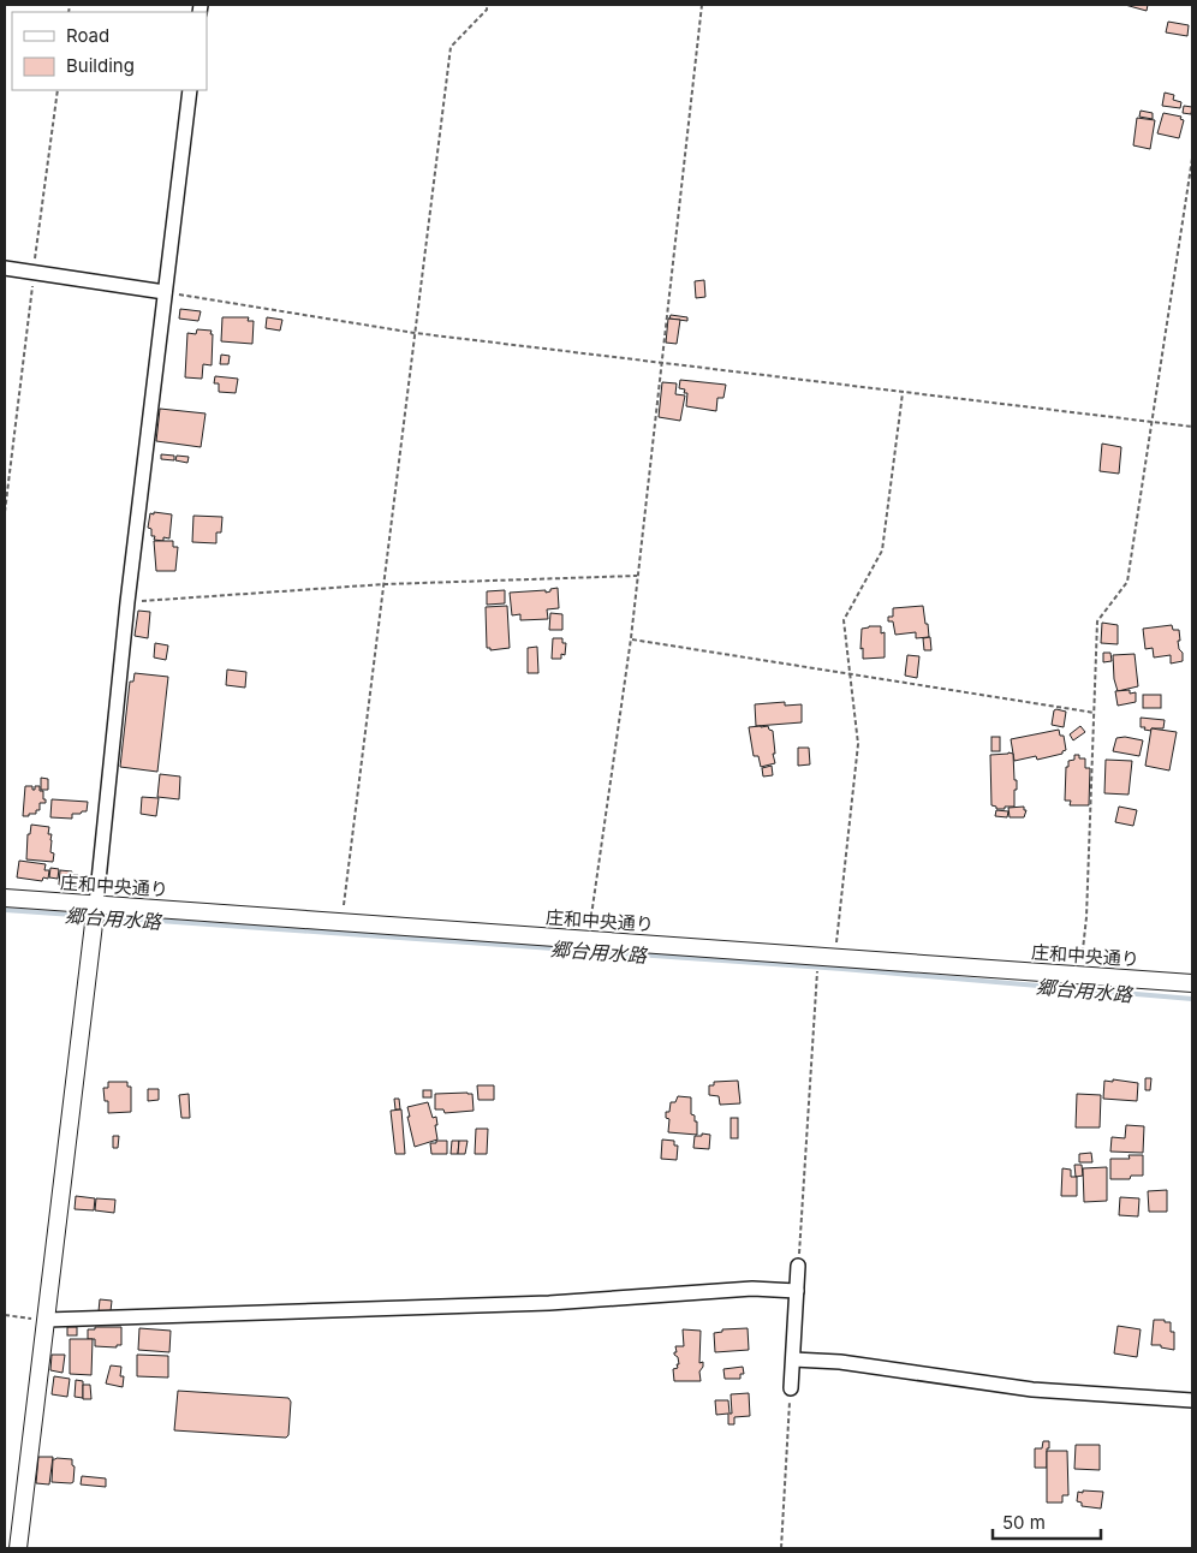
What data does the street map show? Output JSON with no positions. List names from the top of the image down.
{
  "streets": {
    "street": ["庄和中央通り"]
  },
  "water": ["郷台用水路"],
  "legend": ["Road", "Building"],
  "scale_bar": "50 m"
}
